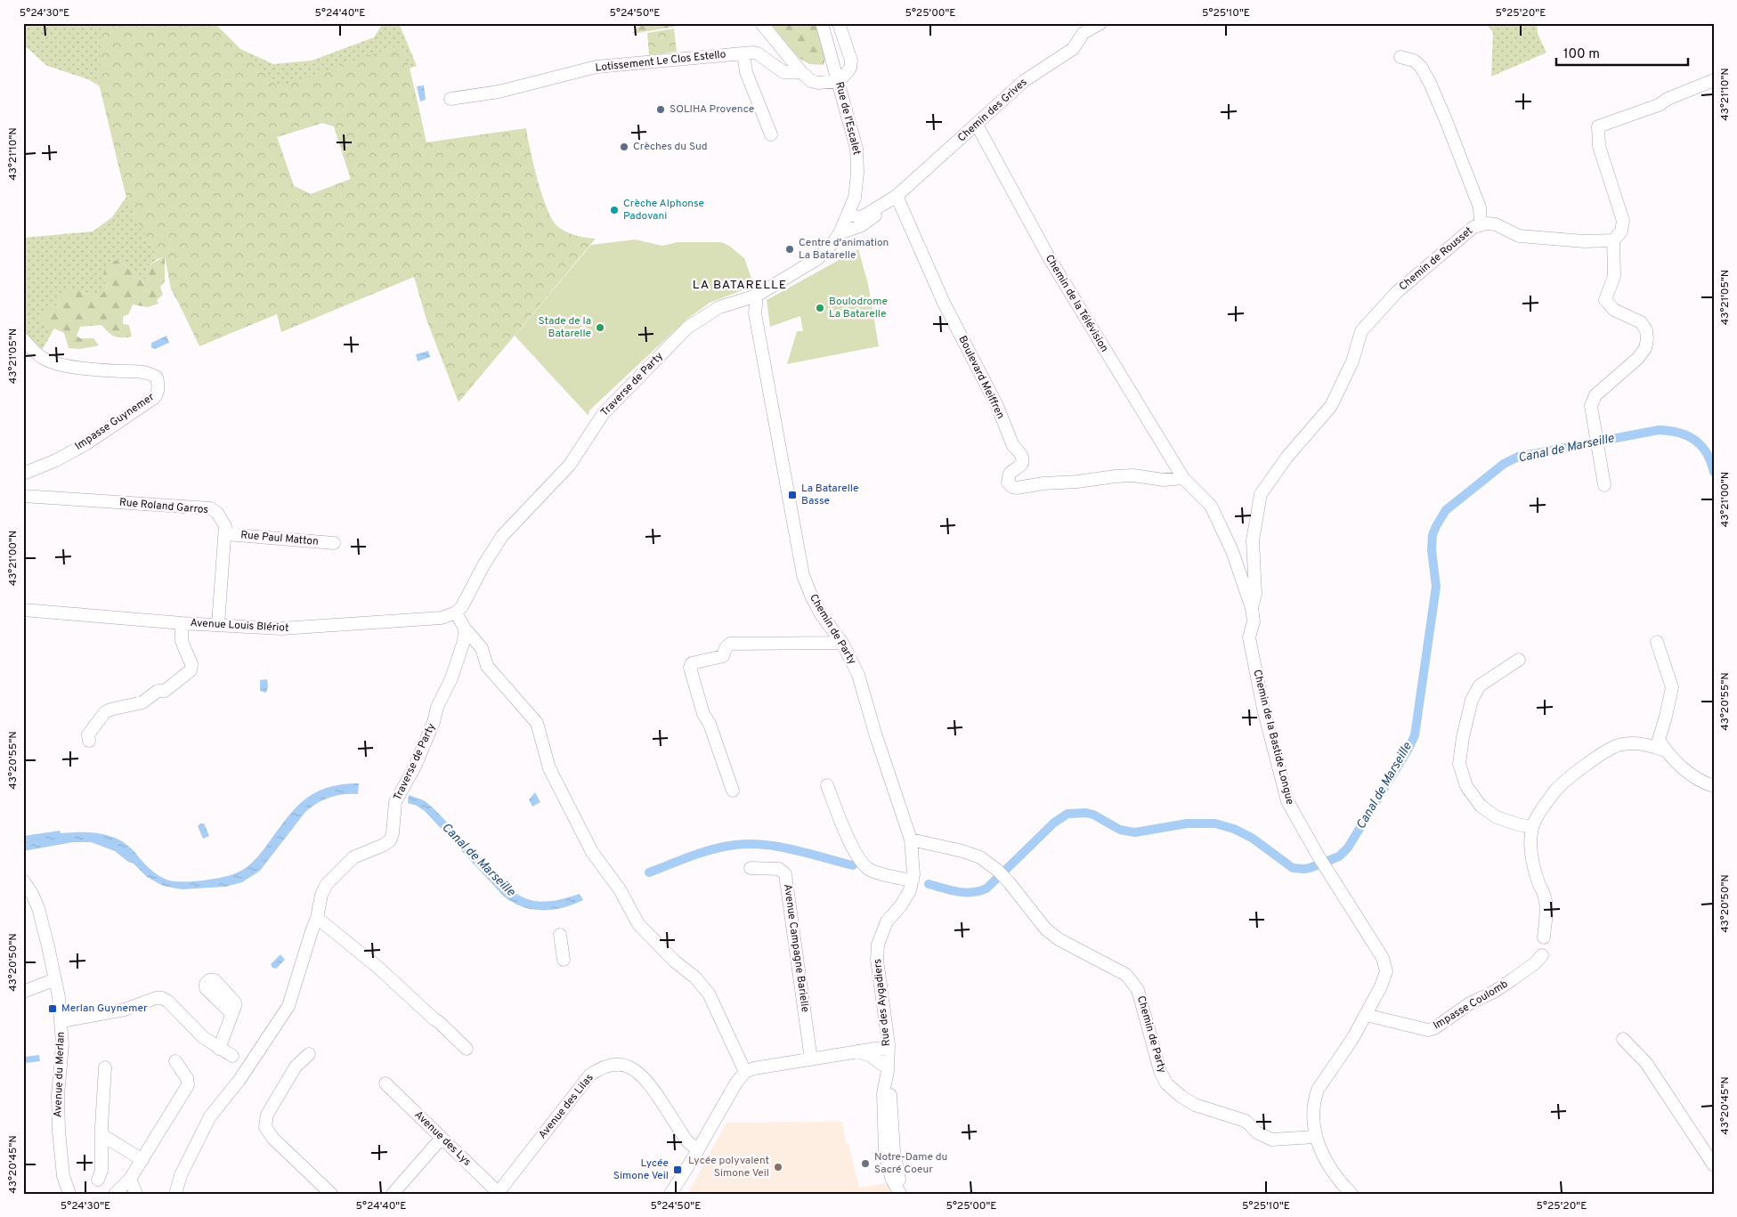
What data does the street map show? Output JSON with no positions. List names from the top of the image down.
{
  "streets": {
    "street": [
      "Lotissement Le Clos Estello",
      "Chemin des Grives",
      "Rue de l'Escalet",
      "Chemin de Rousset",
      "Chemin de la Télévision",
      "Boulevard Meiffren",
      "Traverse de Party",
      "Impasse Guynemer",
      "Rue Roland Garros",
      "Rue Paul Matton",
      "Avenue Louis Blériot",
      "Chemin de Party",
      "Chemin de la Bastide Longue",
      "Avenue Campagne Barielle",
      "Rue des Aygadiers",
      "Impasse Coulomb",
      "Avenue du Merlan",
      "Avenue des Lilas",
      "Avenue des Lys"
    ]
  },
  "crossings": [
    ["Lotissement Le Clos Estello", "Rue de l'Escalet"],
    ["Chemin des Grives", "Rue de l'Escalet"],
    ["Chemin des Grives", "Chemin de la Télévision"],
    ["Chemin des Grives", "Boulevard Meiffren"],
    ["Chemin de Rousset", "Chemin de la Bastide Longue"],
    ["Chemin de la Télévision", "Boulevard Meiffren"],
    ["Chemin de la Télévision", "Chemin de la Bastide Longue"],
    ["Boulevard Meiffren", "Chemin de la Bastide Longue"],
    ["Traverse de Party", "Avenue Louis Blériot"],
    ["Traverse de Party", "Chemin de Party"],
    ["Rue Roland Garros", "Rue Paul Matton"],
    ["Rue Roland Garros", "Avenue Louis Blériot"],
    ["Chemin de Party", "Chemin de la Bastide Longue"],
    ["Chemin de la Bastide Longue", "Impasse Coulomb"],
    ["Avenue des Lilas", "Avenue des Lys"]
  ],
  "districts": ["LA BATARELLE"],
  "water": ["Canal de Marseille"],
  "places": {
    "other": [
      "SOLIHA Provence",
      "Crèches du Sud",
      "Crèche Alphonse Padovani",
      "Centre d'animation La Batarelle",
      "Boulodrome La Batarelle",
      "Stade de la Batarelle",
      "Notre-Dame du Sacré Coeur",
      "Lycée polyvalent Simone Veil"
    ],
    "transit": ["La Batarelle Basse", "Merlan Guynemer", "Lycée Simone Veil"]
  },
  "scale_bar": "100 m",
  "coordinates": [
    "5°24'30\"E",
    "5°24'40\"E",
    "5°24'50\"E",
    "5°25'00\"E",
    "5°25'10\"E",
    "5°25'20\"E",
    "43°21'10\"N",
    "43°21'05\"N",
    "43°21'00\"N",
    "43°20'55\"N",
    "43°20'50\"N",
    "43°20'45\"N"
  ]
}
